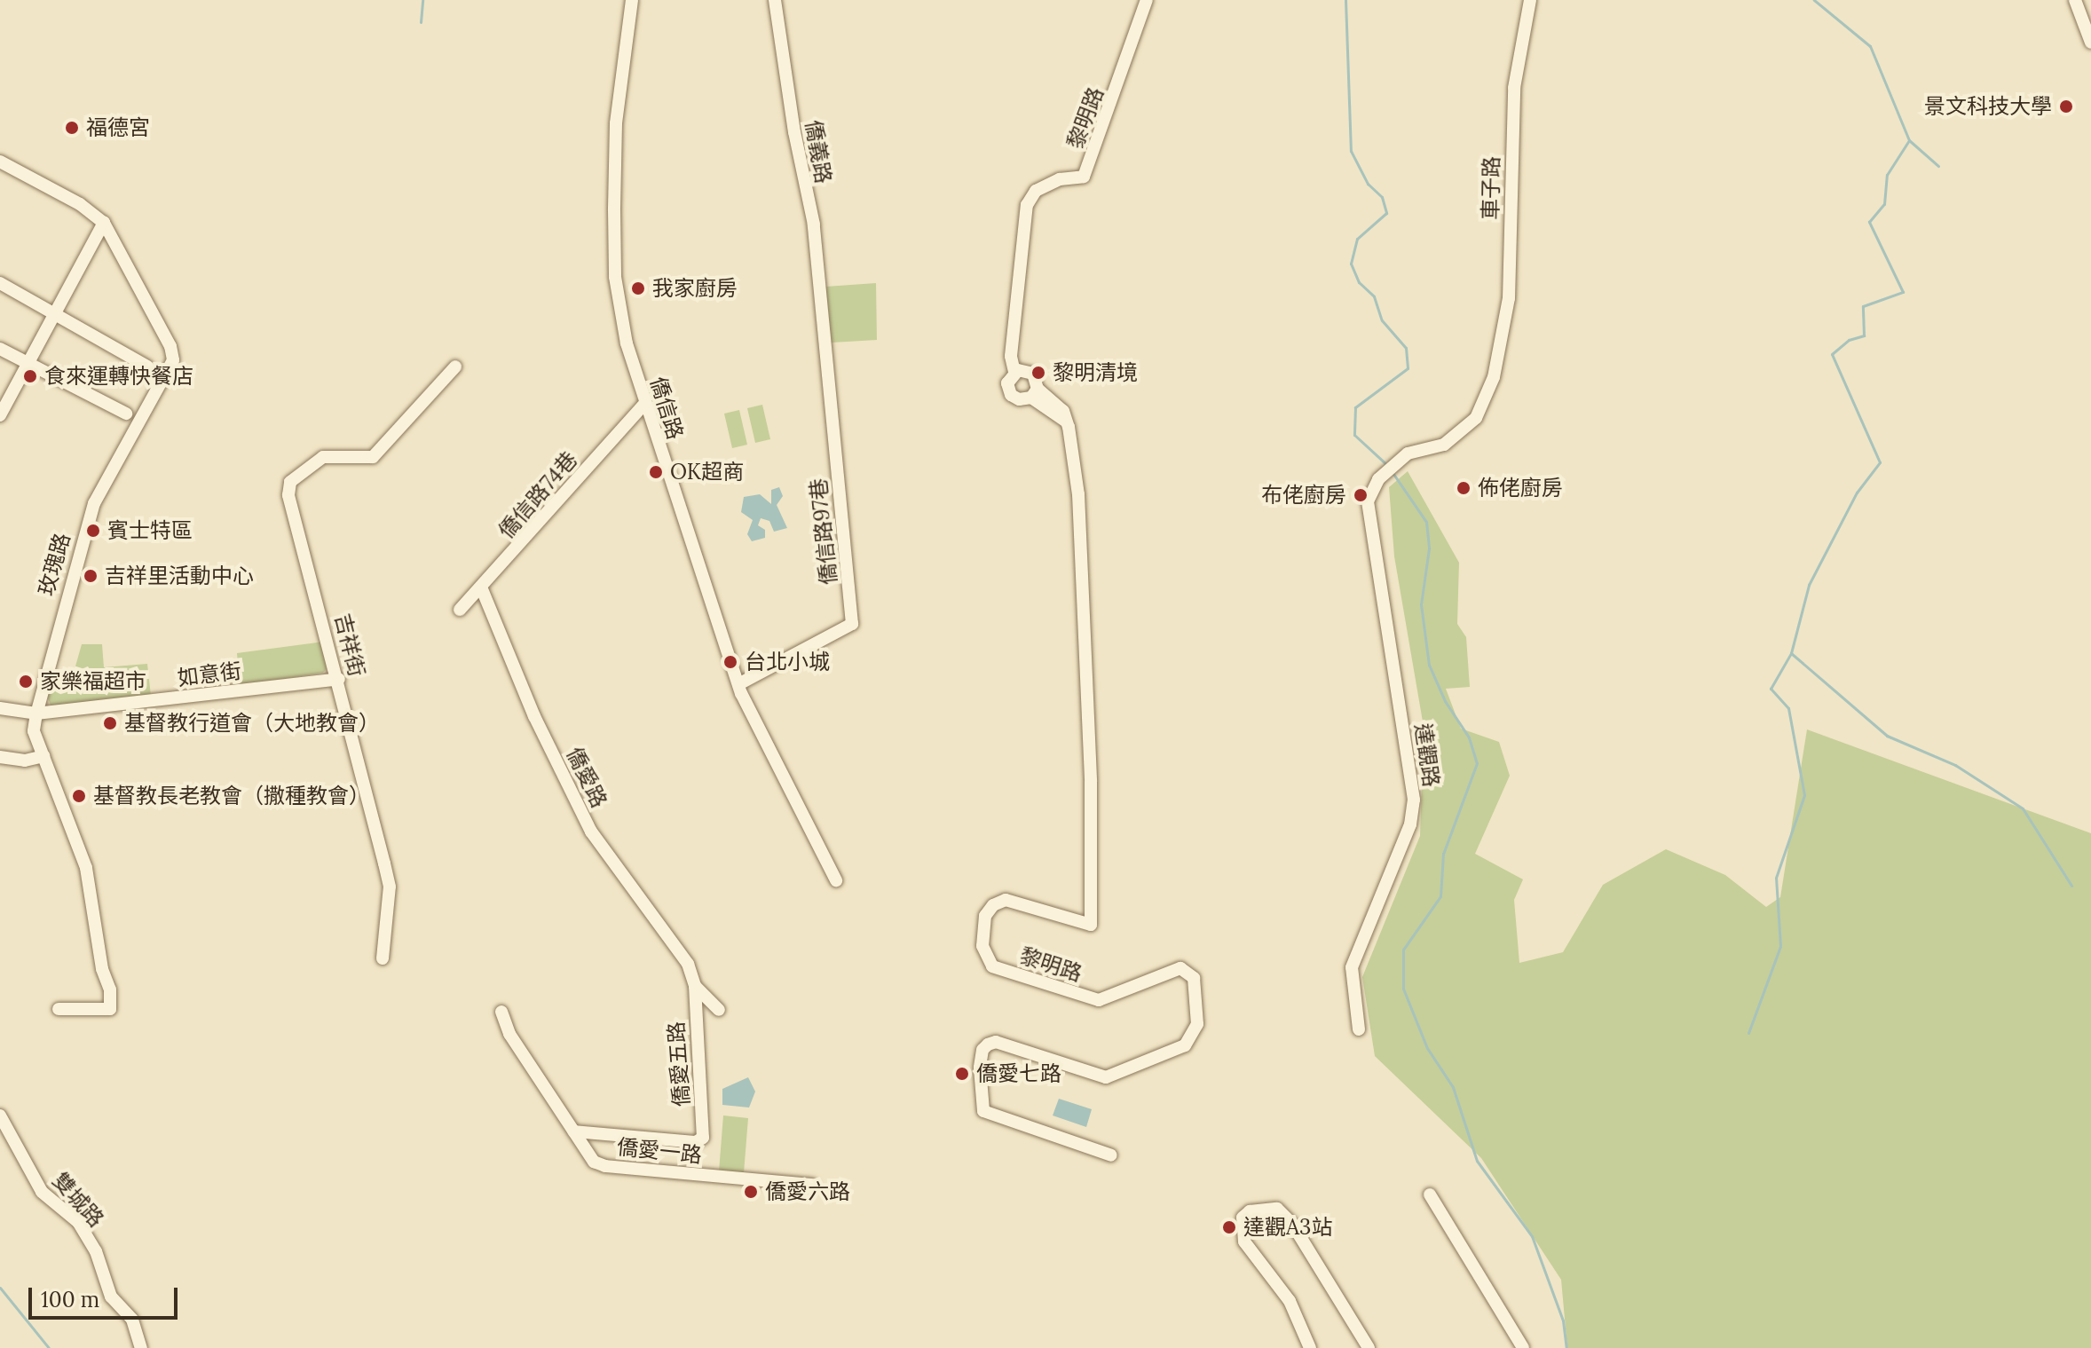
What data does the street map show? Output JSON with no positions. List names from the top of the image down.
{
  "streets": {
    "street": [
      "黎明路",
      "僑義路",
      "車子路",
      "僑信路",
      "僑信路74巷",
      "僑信路97巷",
      "玫瑰路",
      "吉祥街",
      "如意街",
      "達觀路",
      "僑愛路",
      "僑愛五路",
      "僑愛一路",
      "雙城路"
    ]
  },
  "crossings": [
    ["僑義路", "僑信路97巷"],
    ["車子路", "達觀路"],
    ["僑信路", "僑信路74巷"],
    ["僑信路", "僑信路97巷"],
    ["僑信路74巷", "僑愛路"],
    ["玫瑰路", "如意街"],
    ["吉祥街", "如意街"],
    ["僑愛路", "僑愛五路"],
    ["僑愛五路", "僑愛一路"]
  ],
  "places": [
    "景文科技大學",
    "福德宮",
    "我家廚房",
    "黎明清境",
    "食來運轉快餐店",
    "OK超商",
    "佈佬廚房",
    "布佬廚房",
    "賓士特區",
    "吉祥里活動中心",
    "台北小城",
    "家樂福超市",
    "基督教行道會（大地教會）",
    "基督教長老教會（撒種教會）",
    "僑愛七路",
    "僑愛六路",
    "達觀A3站"
  ],
  "scale_bar": "100 m"
}
